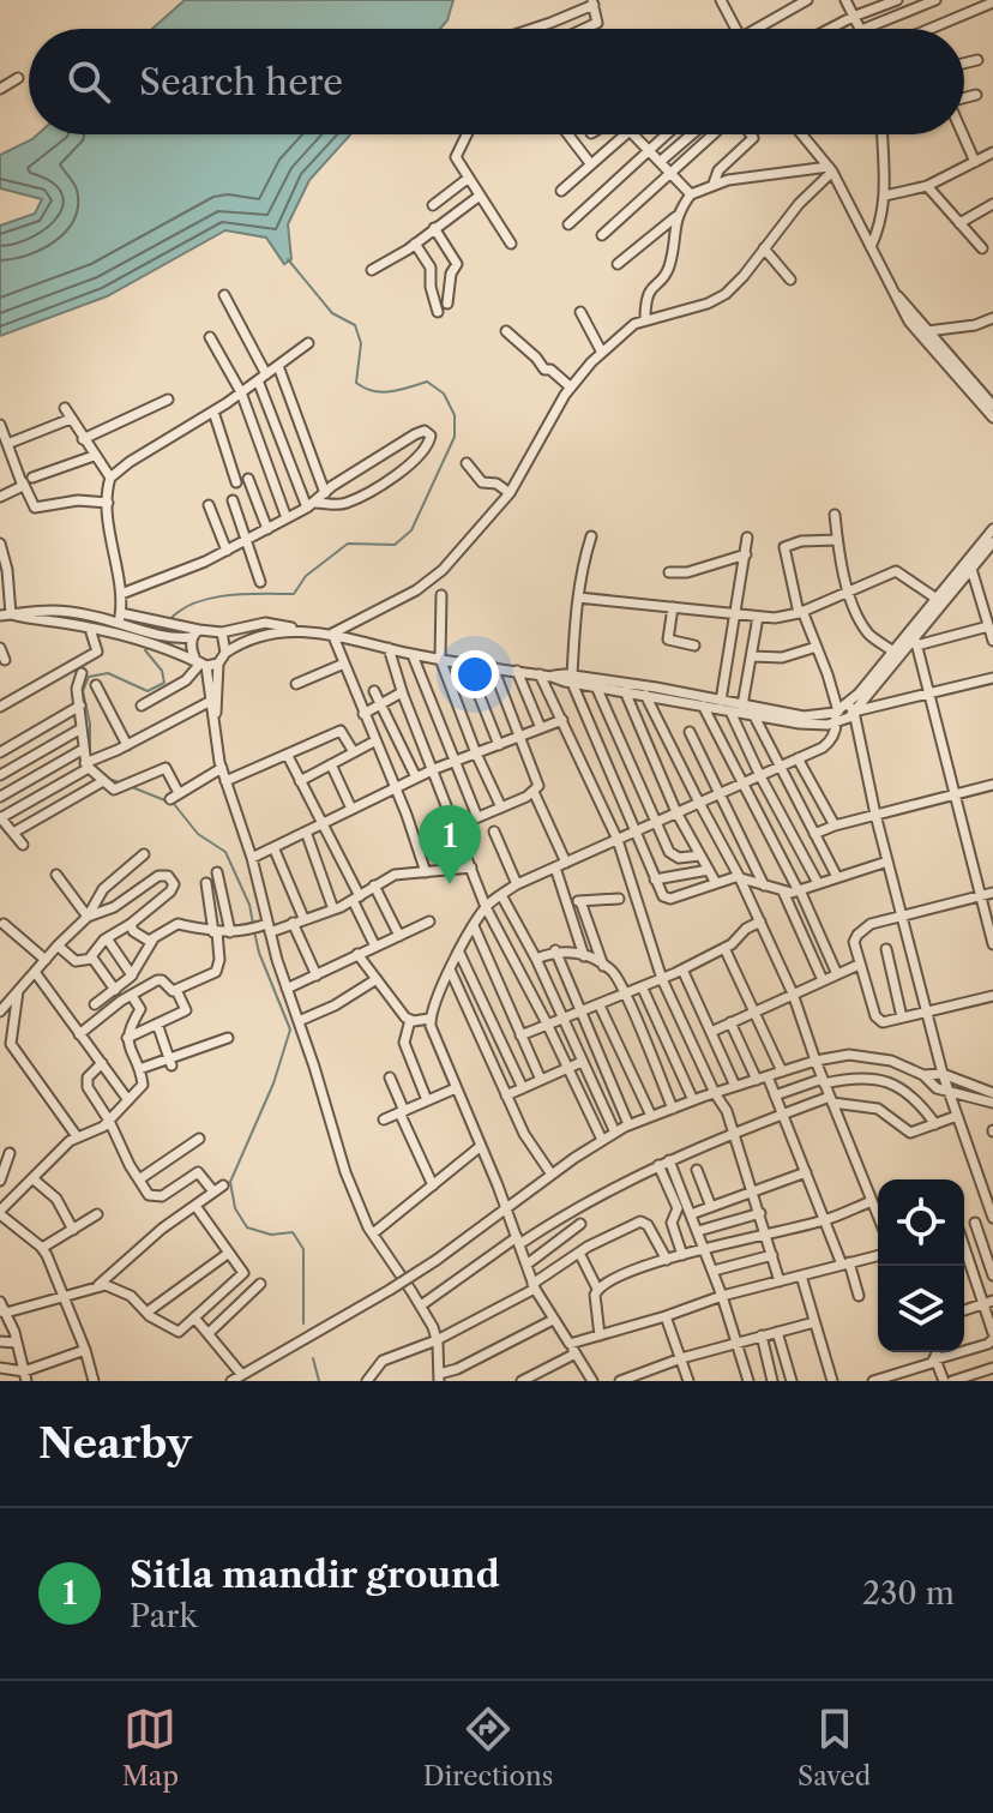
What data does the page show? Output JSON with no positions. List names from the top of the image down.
{
  "page": {
    "search": "Search here",
    "pins": "1",
    "heading": "Nearby",
    "list": [
      {
        "mark": "1",
        "name": "Sitla mandir ground",
        "note": "Park",
        "value": "230 m"
      }
    ],
    "nav": ["Map", "Directions", "Saved"]
  }
}
